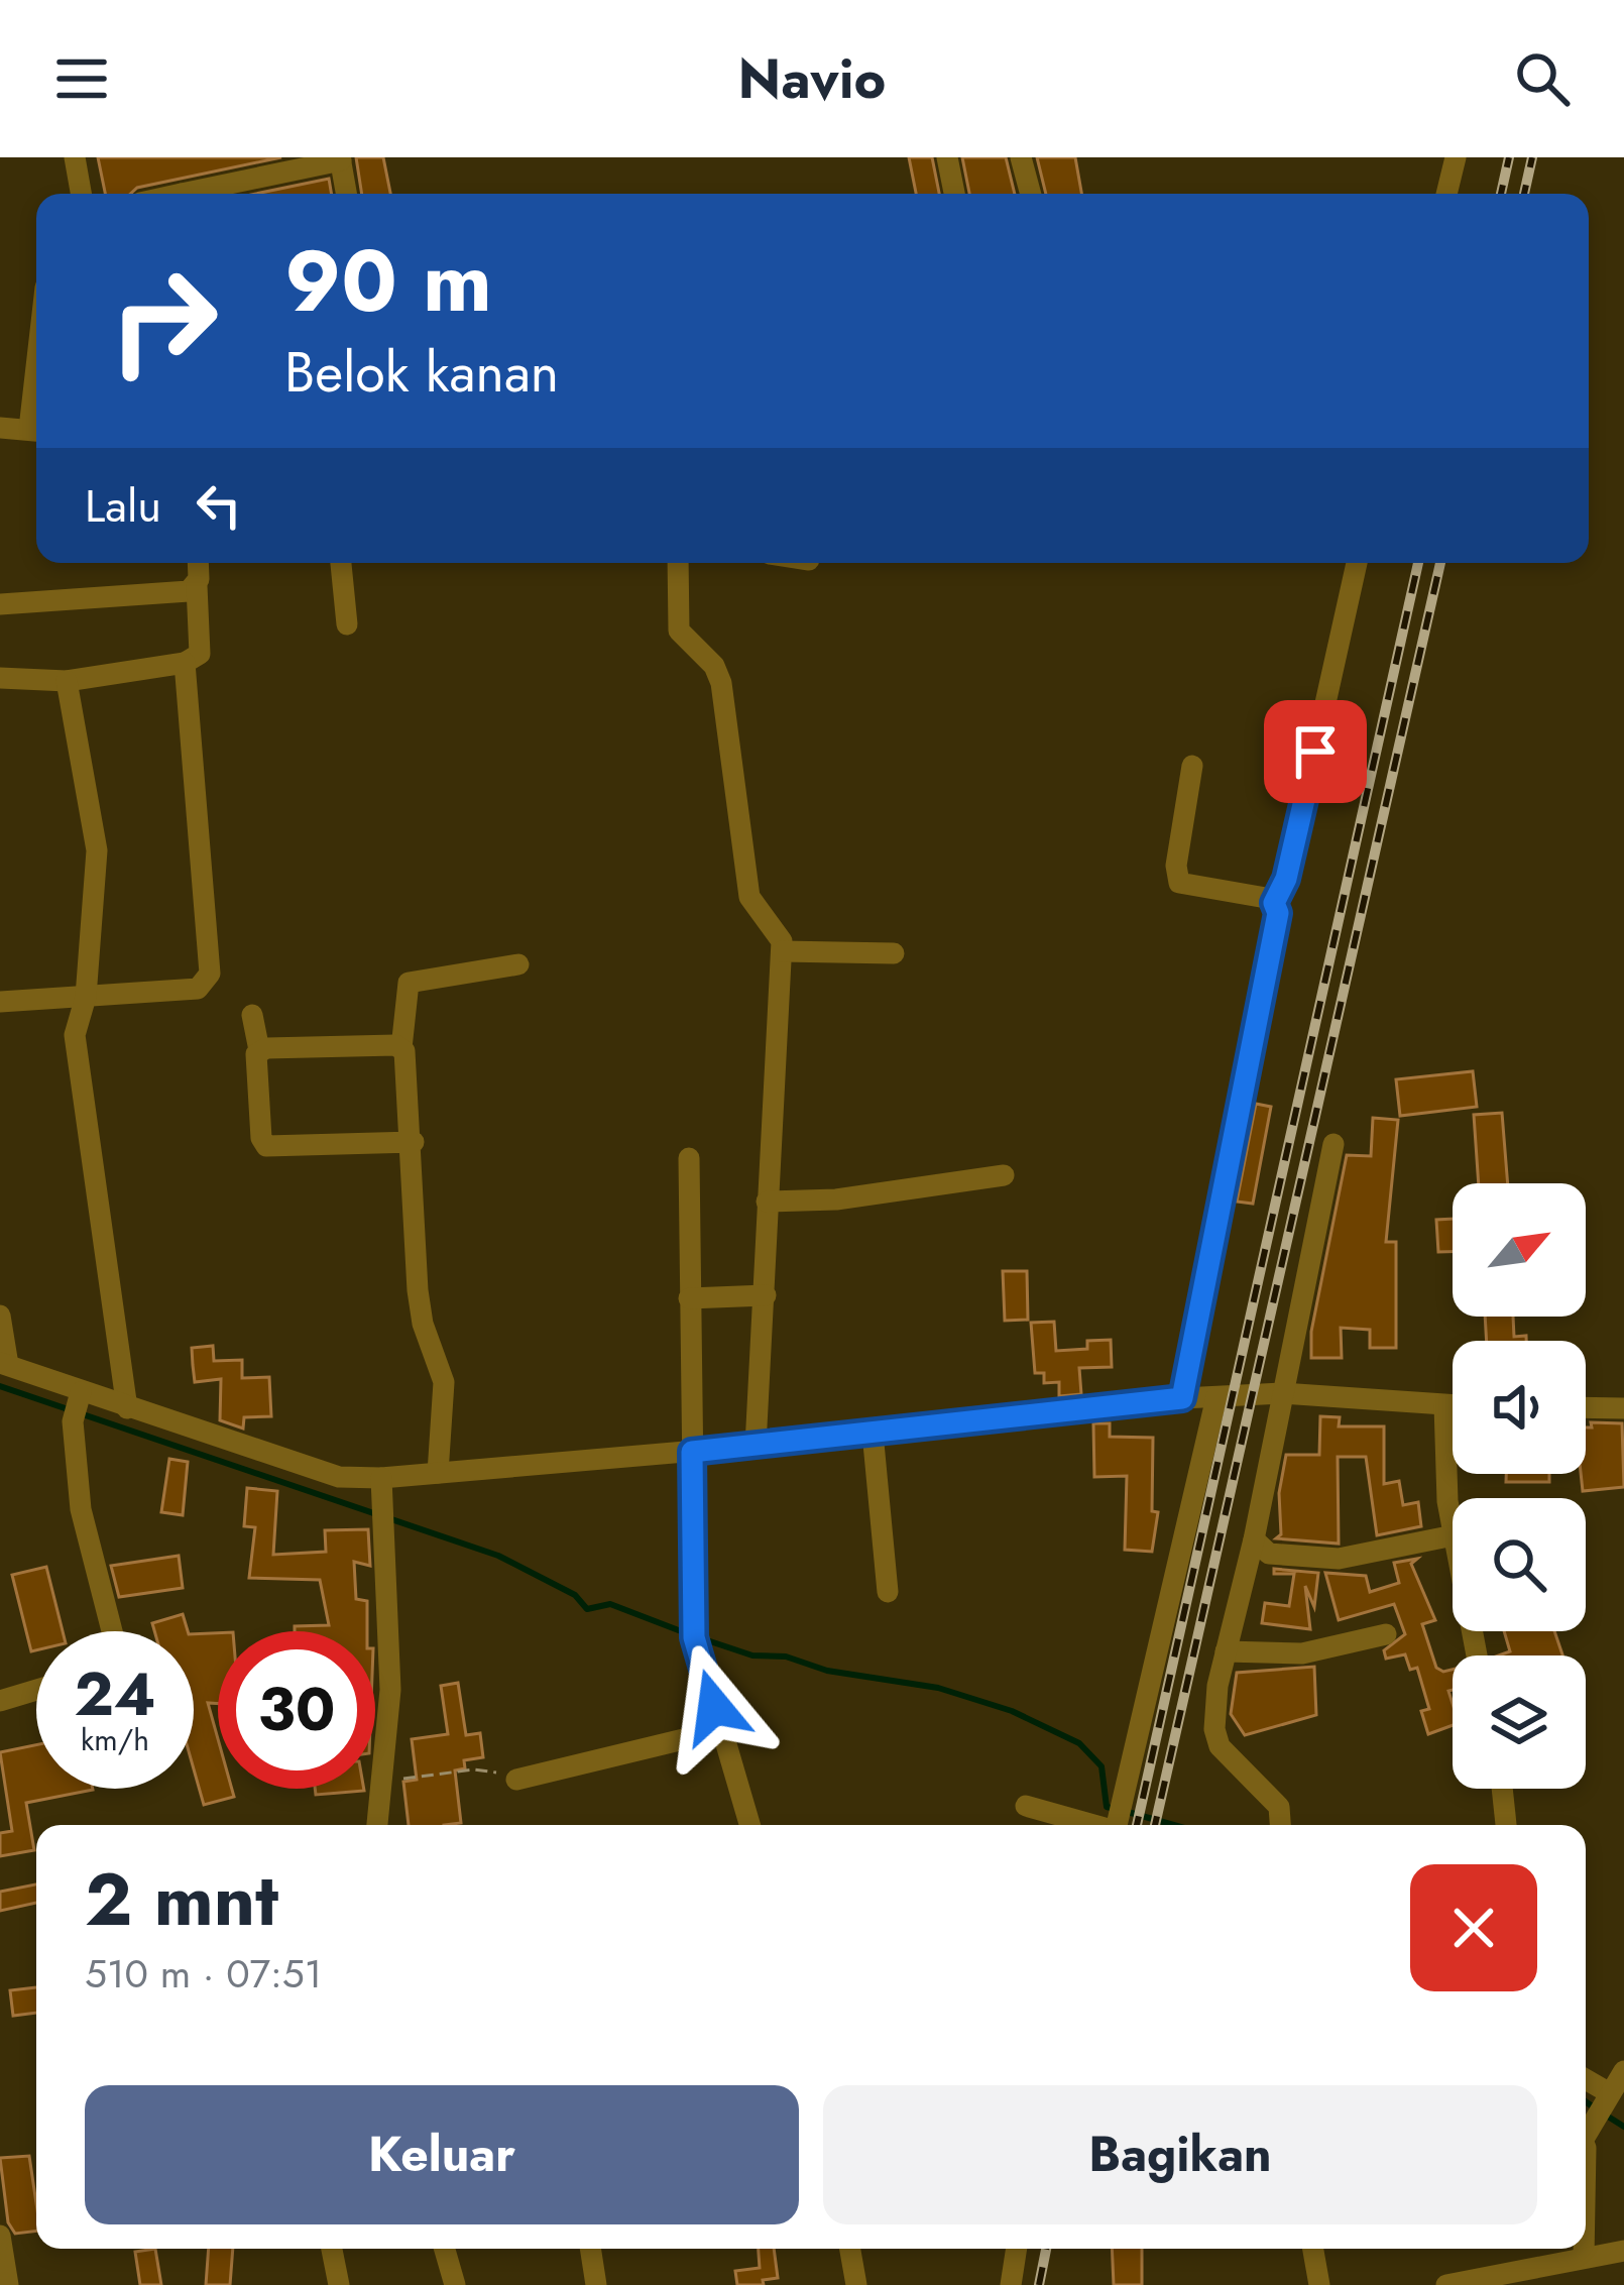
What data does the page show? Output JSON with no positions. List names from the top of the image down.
{
  "north": "top right",
  "page": {
    "header": "Navio",
    "turn": ["90 m", "Belok kanan"],
    "then": "Lalu",
    "speed": "24 km/h",
    "limit": "30",
    "heading": ["2 mnt", "510 m · 07:51"],
    "buttons": ["Keluar", "Bagikan"]
  }
}
